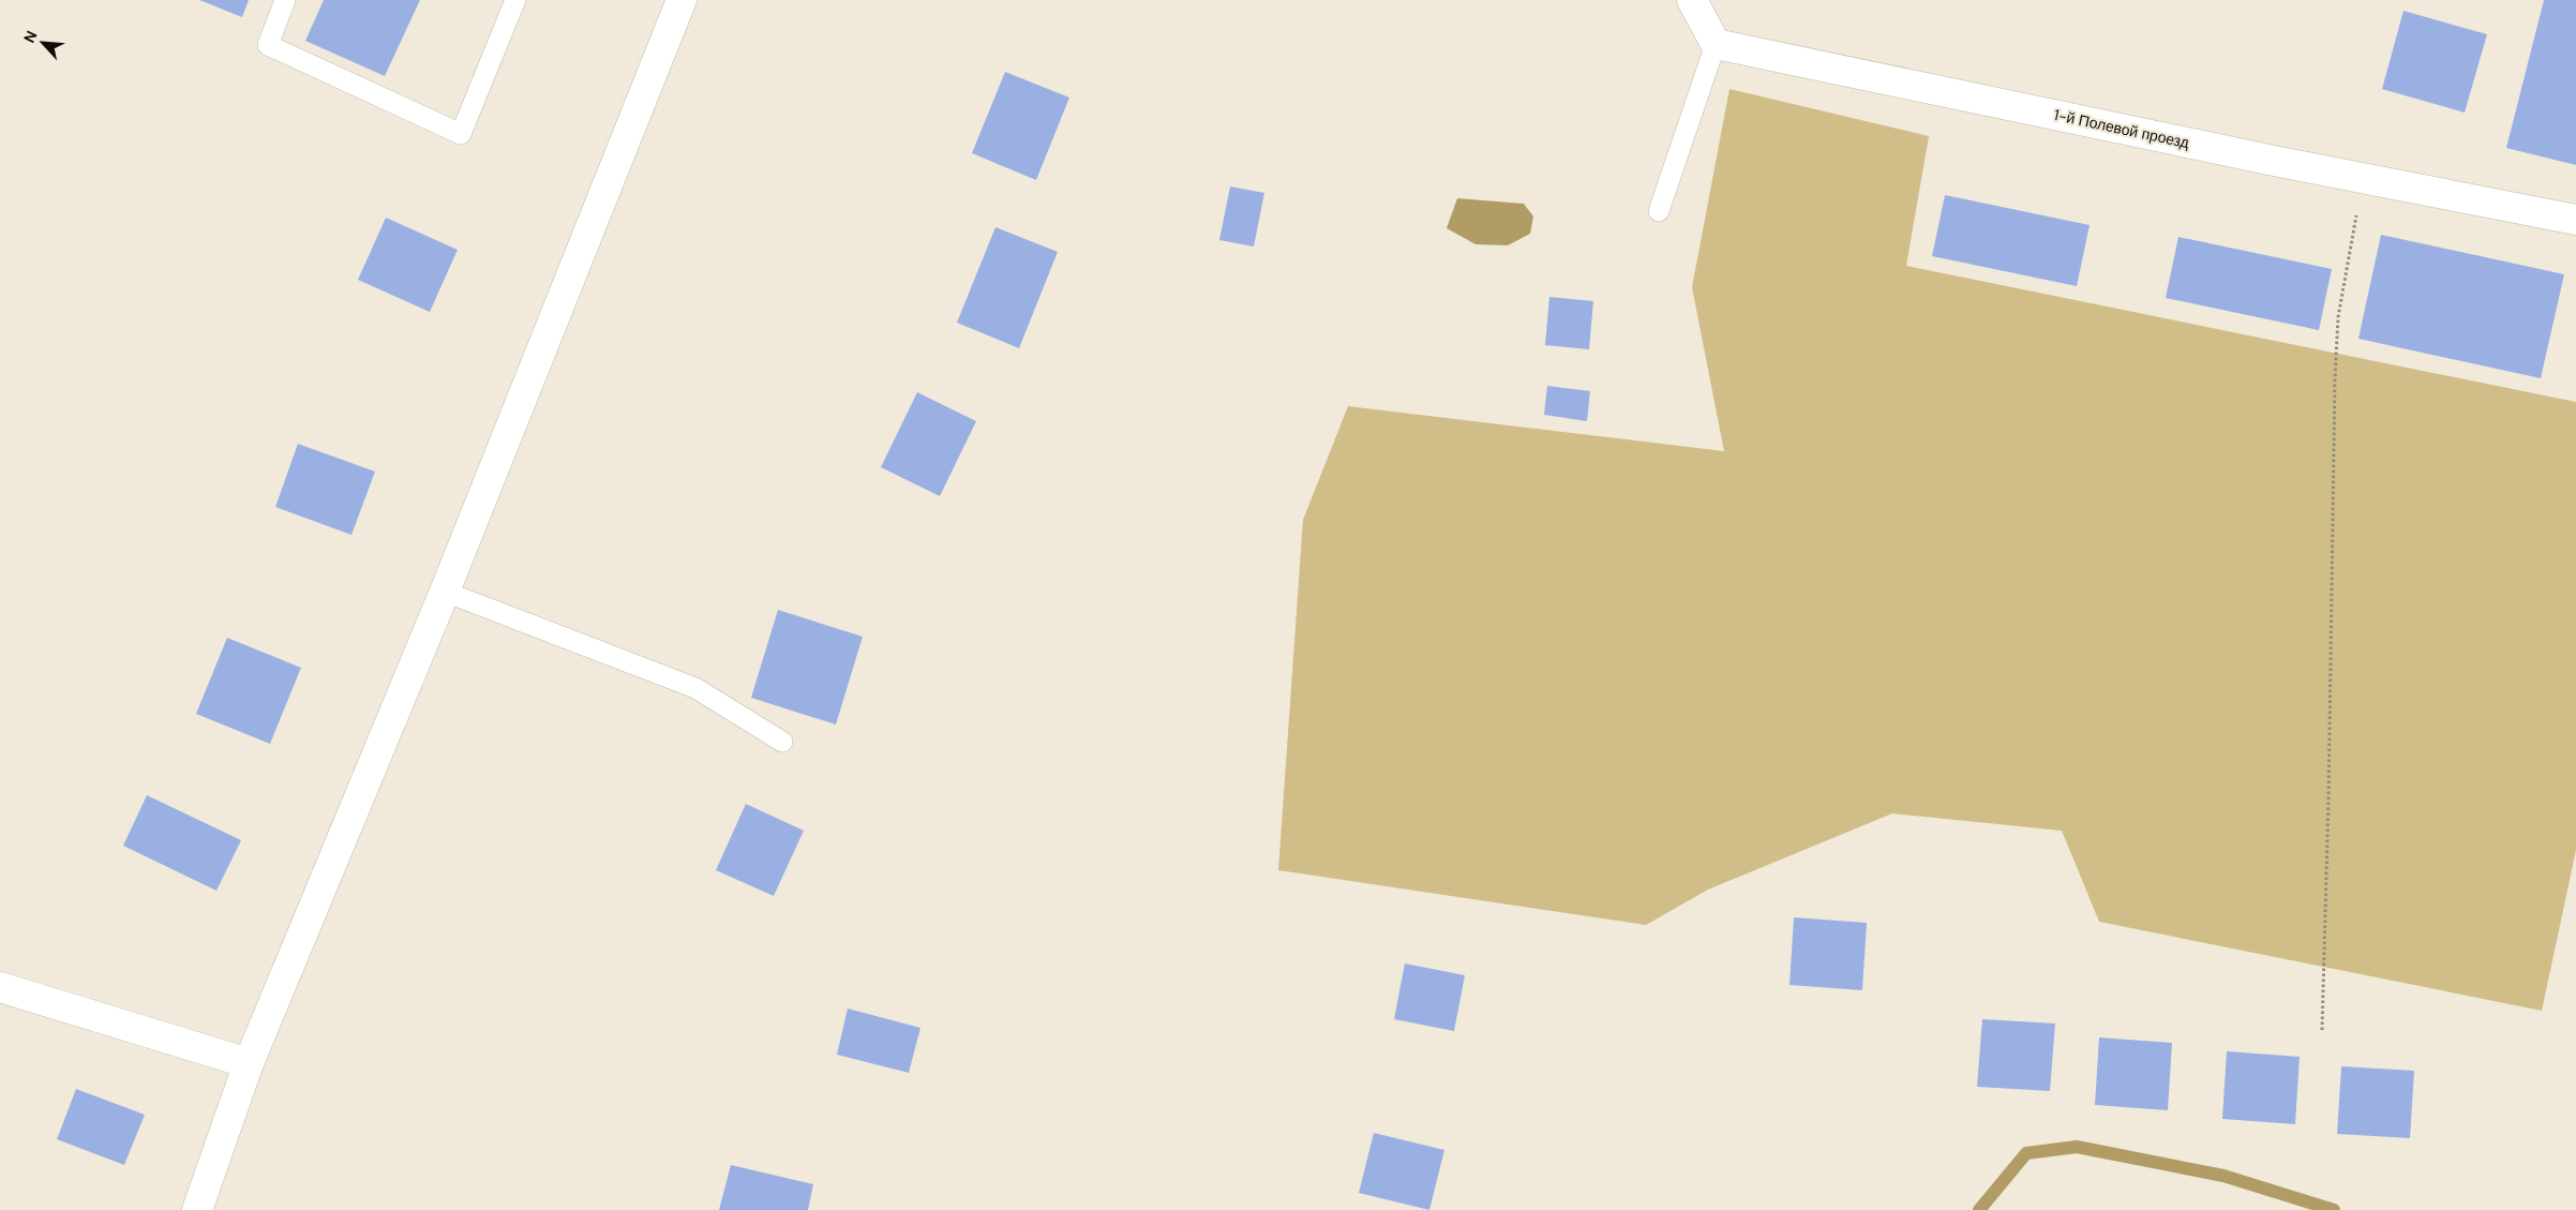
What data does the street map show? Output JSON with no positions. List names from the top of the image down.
{
  "streets": {
    "street": ["1-й Полевой проезд"]
  },
  "north": "top left"
}
